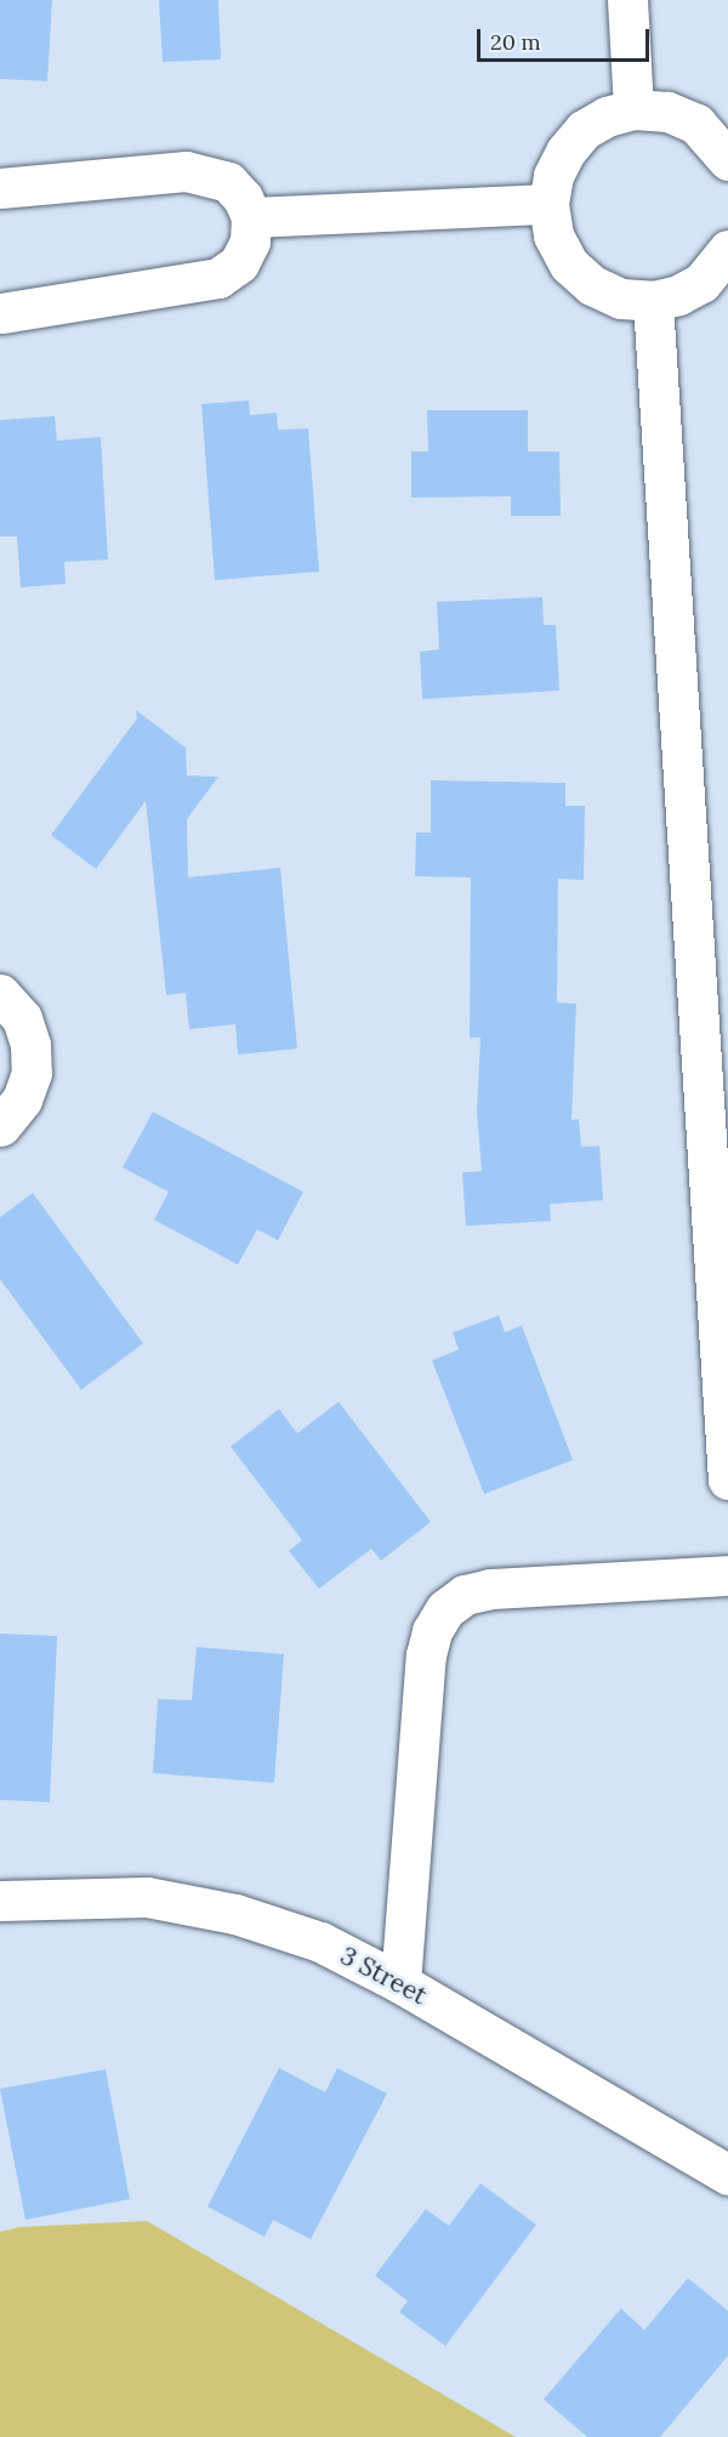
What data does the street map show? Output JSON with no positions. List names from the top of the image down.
{
  "streets": {
    "street": ["3 Street"]
  },
  "scale_bar": "20 m"
}
